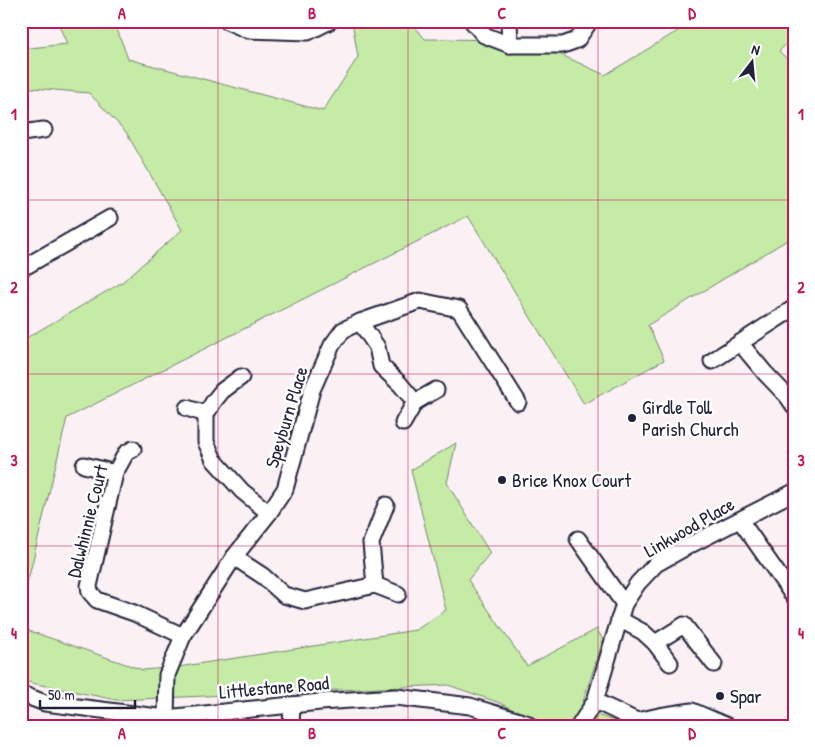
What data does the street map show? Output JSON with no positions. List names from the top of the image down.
{
  "streets": {
    "street": [
      "Speyburn Place",
      "Dalwhinnie Court",
      "Linkwood Place",
      "Littlestane Road"
    ]
  },
  "crossings": [
    ["Speyburn Place", "Dalwhinnie Court"],
    ["Speyburn Place", "Littlestane Road"]
  ],
  "places": ["Girdle Toll Parish Church", "Brice Knox Court", "Spar"],
  "scale_bar": "50 m",
  "north": "top",
  "grid": {
    "columns": [
      "A",
      "B",
      "C",
      "D"
    ],
    "rows": [
      "1",
      "2",
      "3",
      "4"
    ]
  }
}
